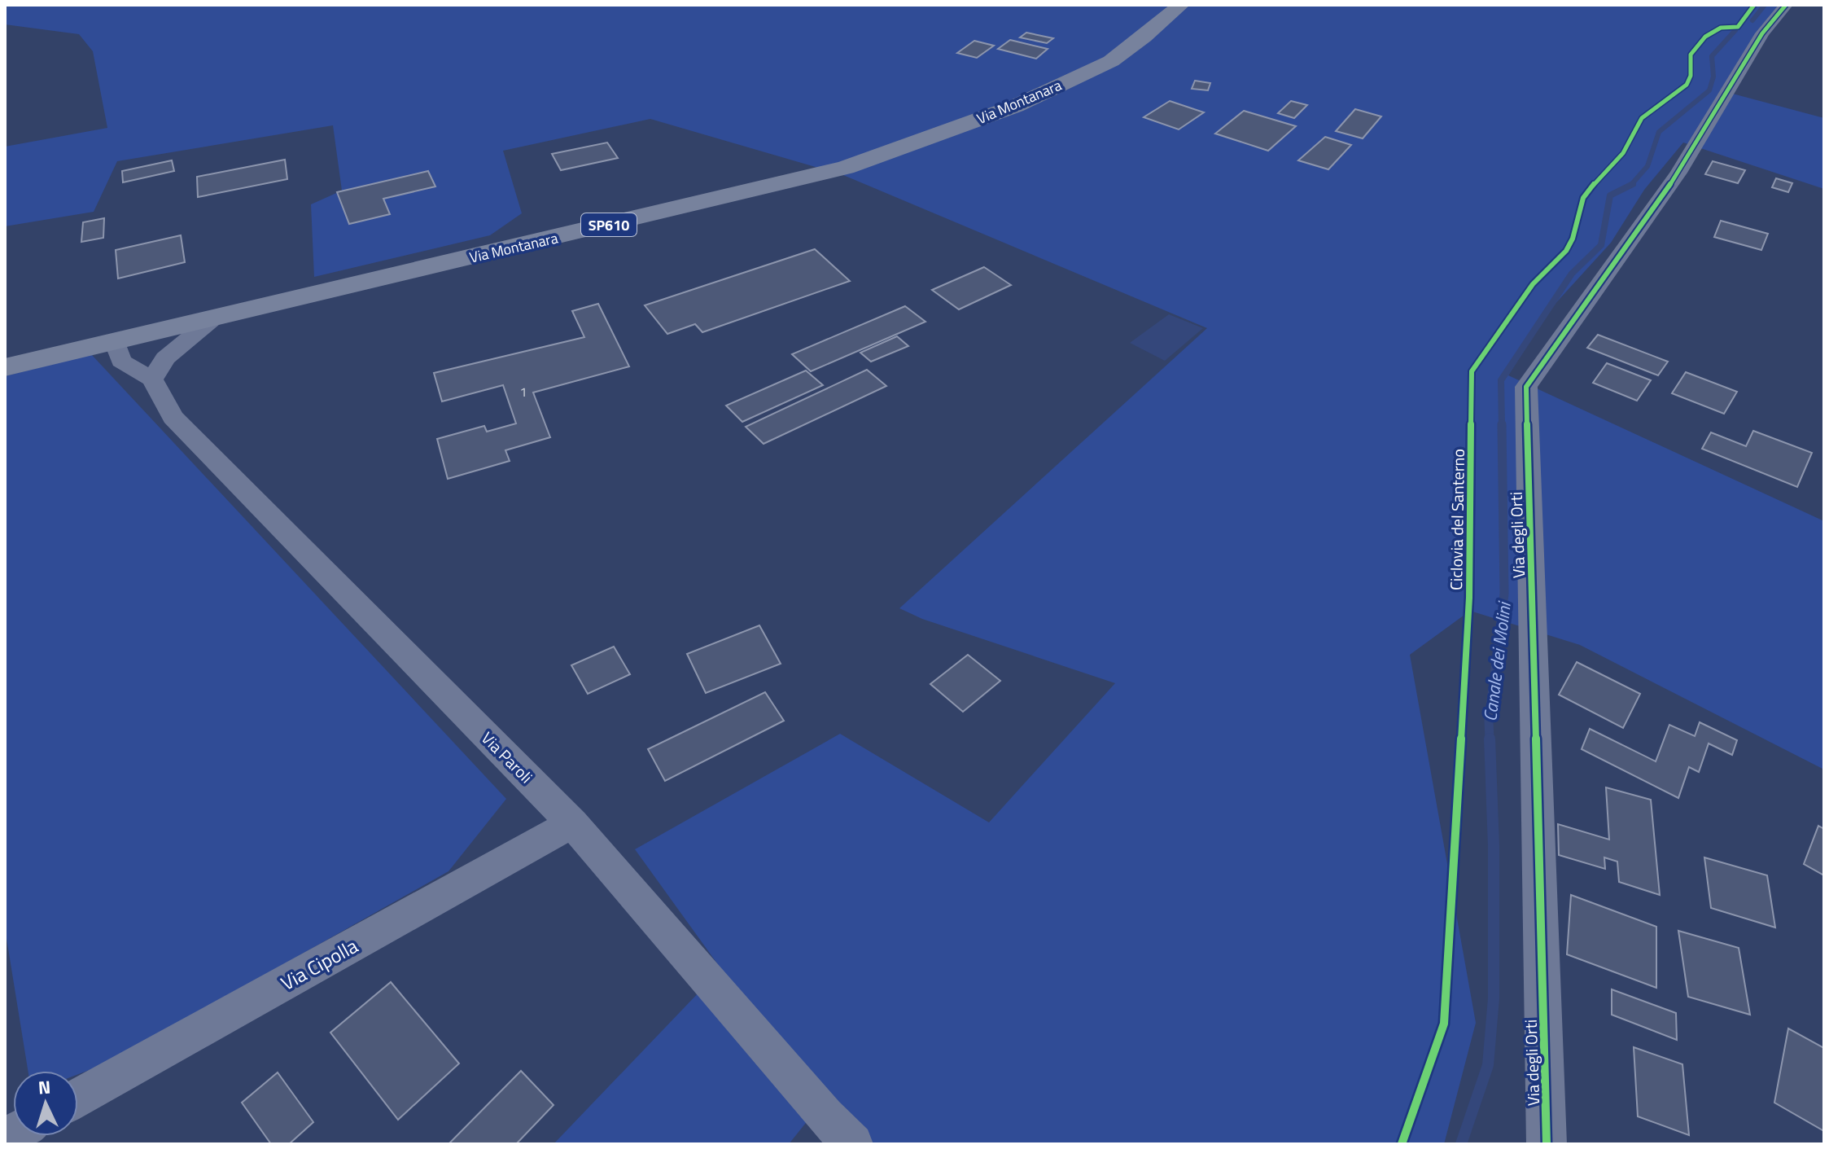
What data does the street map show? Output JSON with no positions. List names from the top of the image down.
{
  "streets": {
    "main road": ["Via Montanara", "SP610"],
    "street": ["Via degli Orti", "Via Paroli", "Via Cipolla"],
    "cycle path": ["Ciclovia del Santerno"]
  },
  "crossings": [
    ["Via Paroli", "Via Cipolla"]
  ],
  "water": ["Canale dei Molini"],
  "house_numbers": ["1"],
  "north": "top"
}
